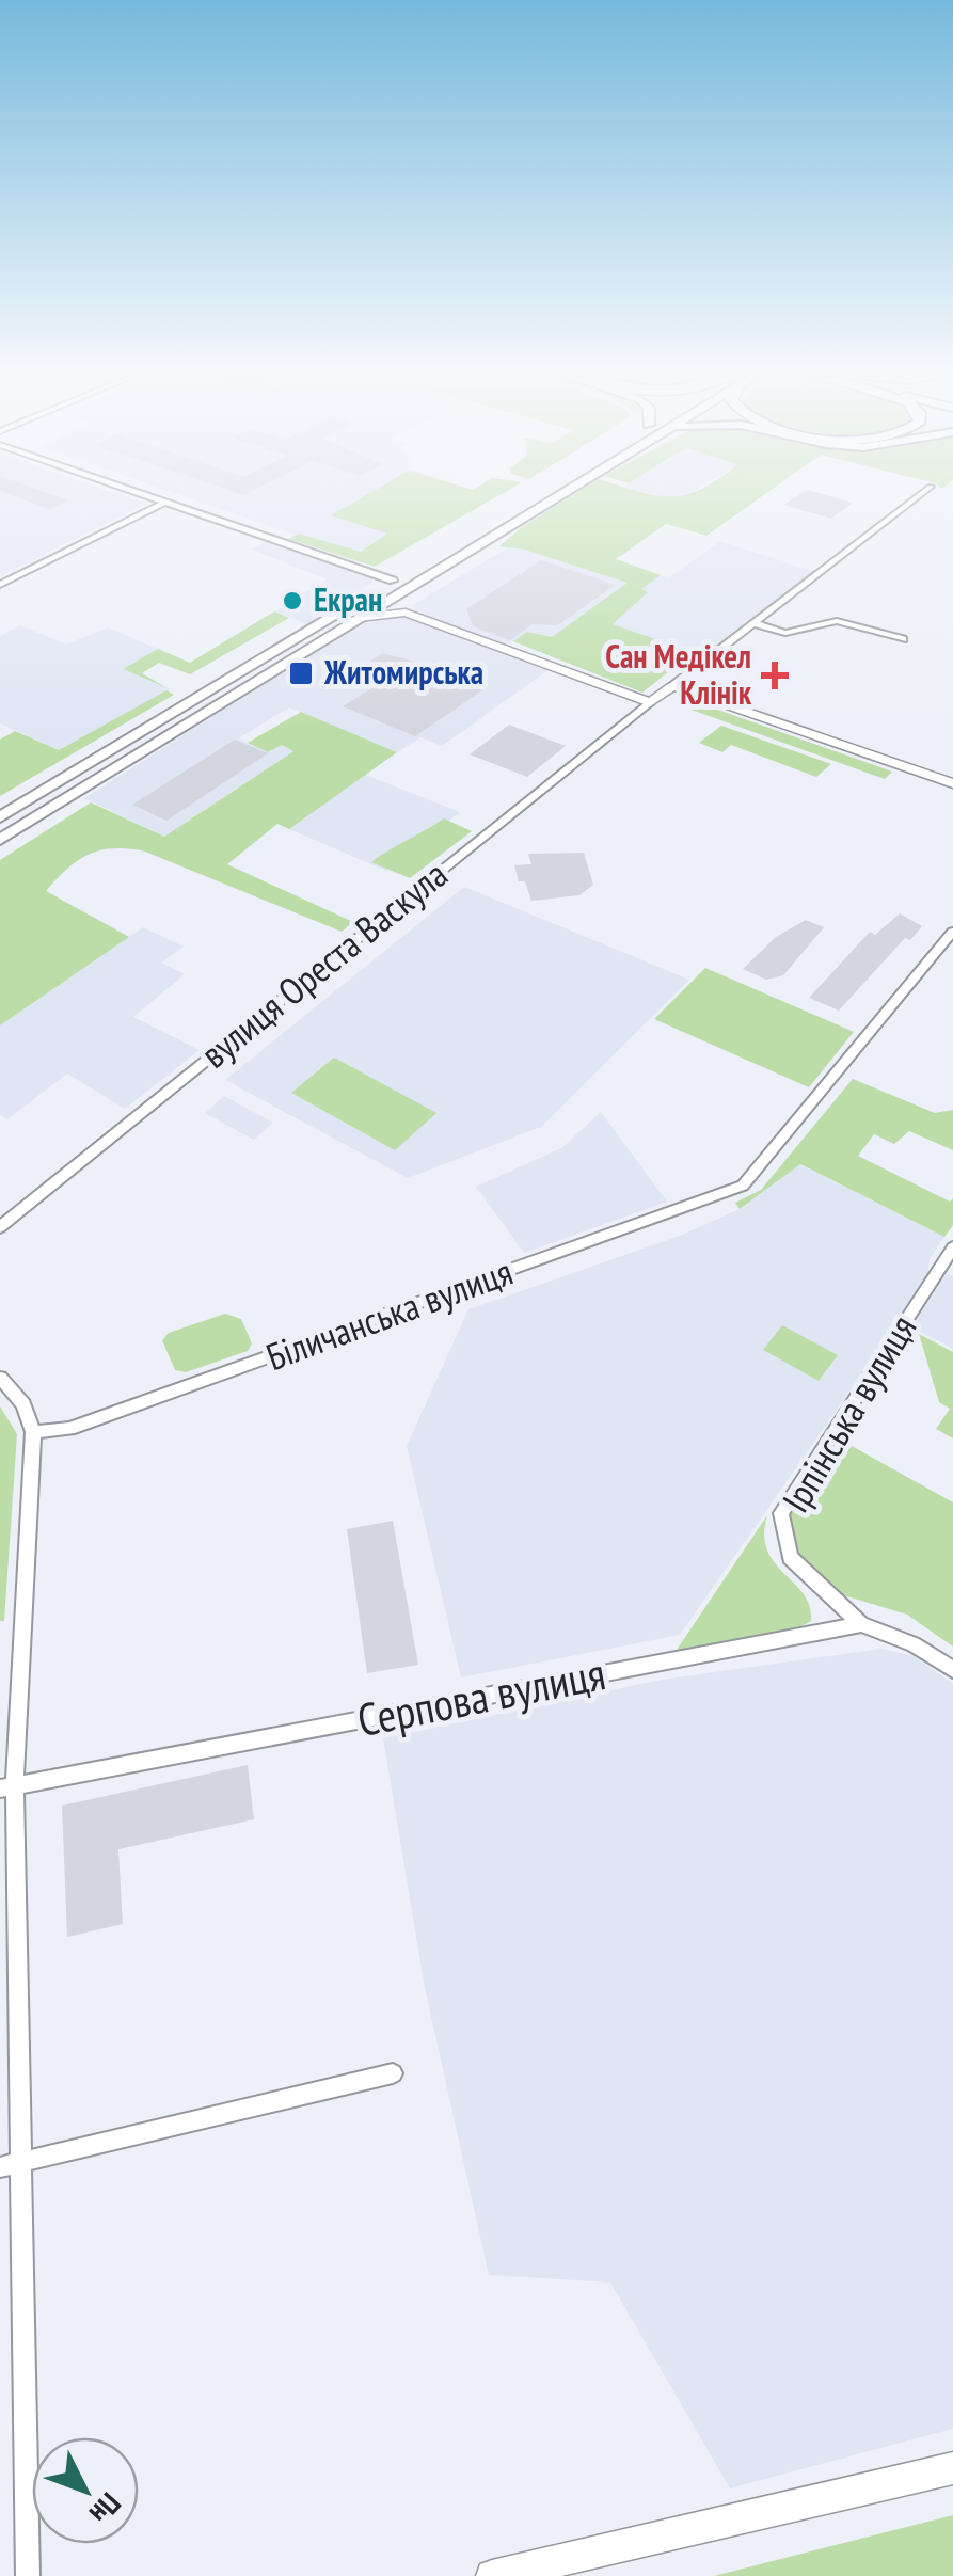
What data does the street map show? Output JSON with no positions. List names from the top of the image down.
{
  "streets": {
    "street": [
      "вулиця Ореста Васкула",
      "Біличанська вулиця",
      "Ірпінська вулиця",
      "Серпова вулиця"
    ]
  },
  "crossings": [
    ["Ірпінська вулиця", "Серпова вулиця"]
  ],
  "places": {
    "other": ["Екран"],
    "transit": ["Житомирська"],
    "health": ["Сан Медікел Клінік"]
  },
  "north": "bottom right"
}
